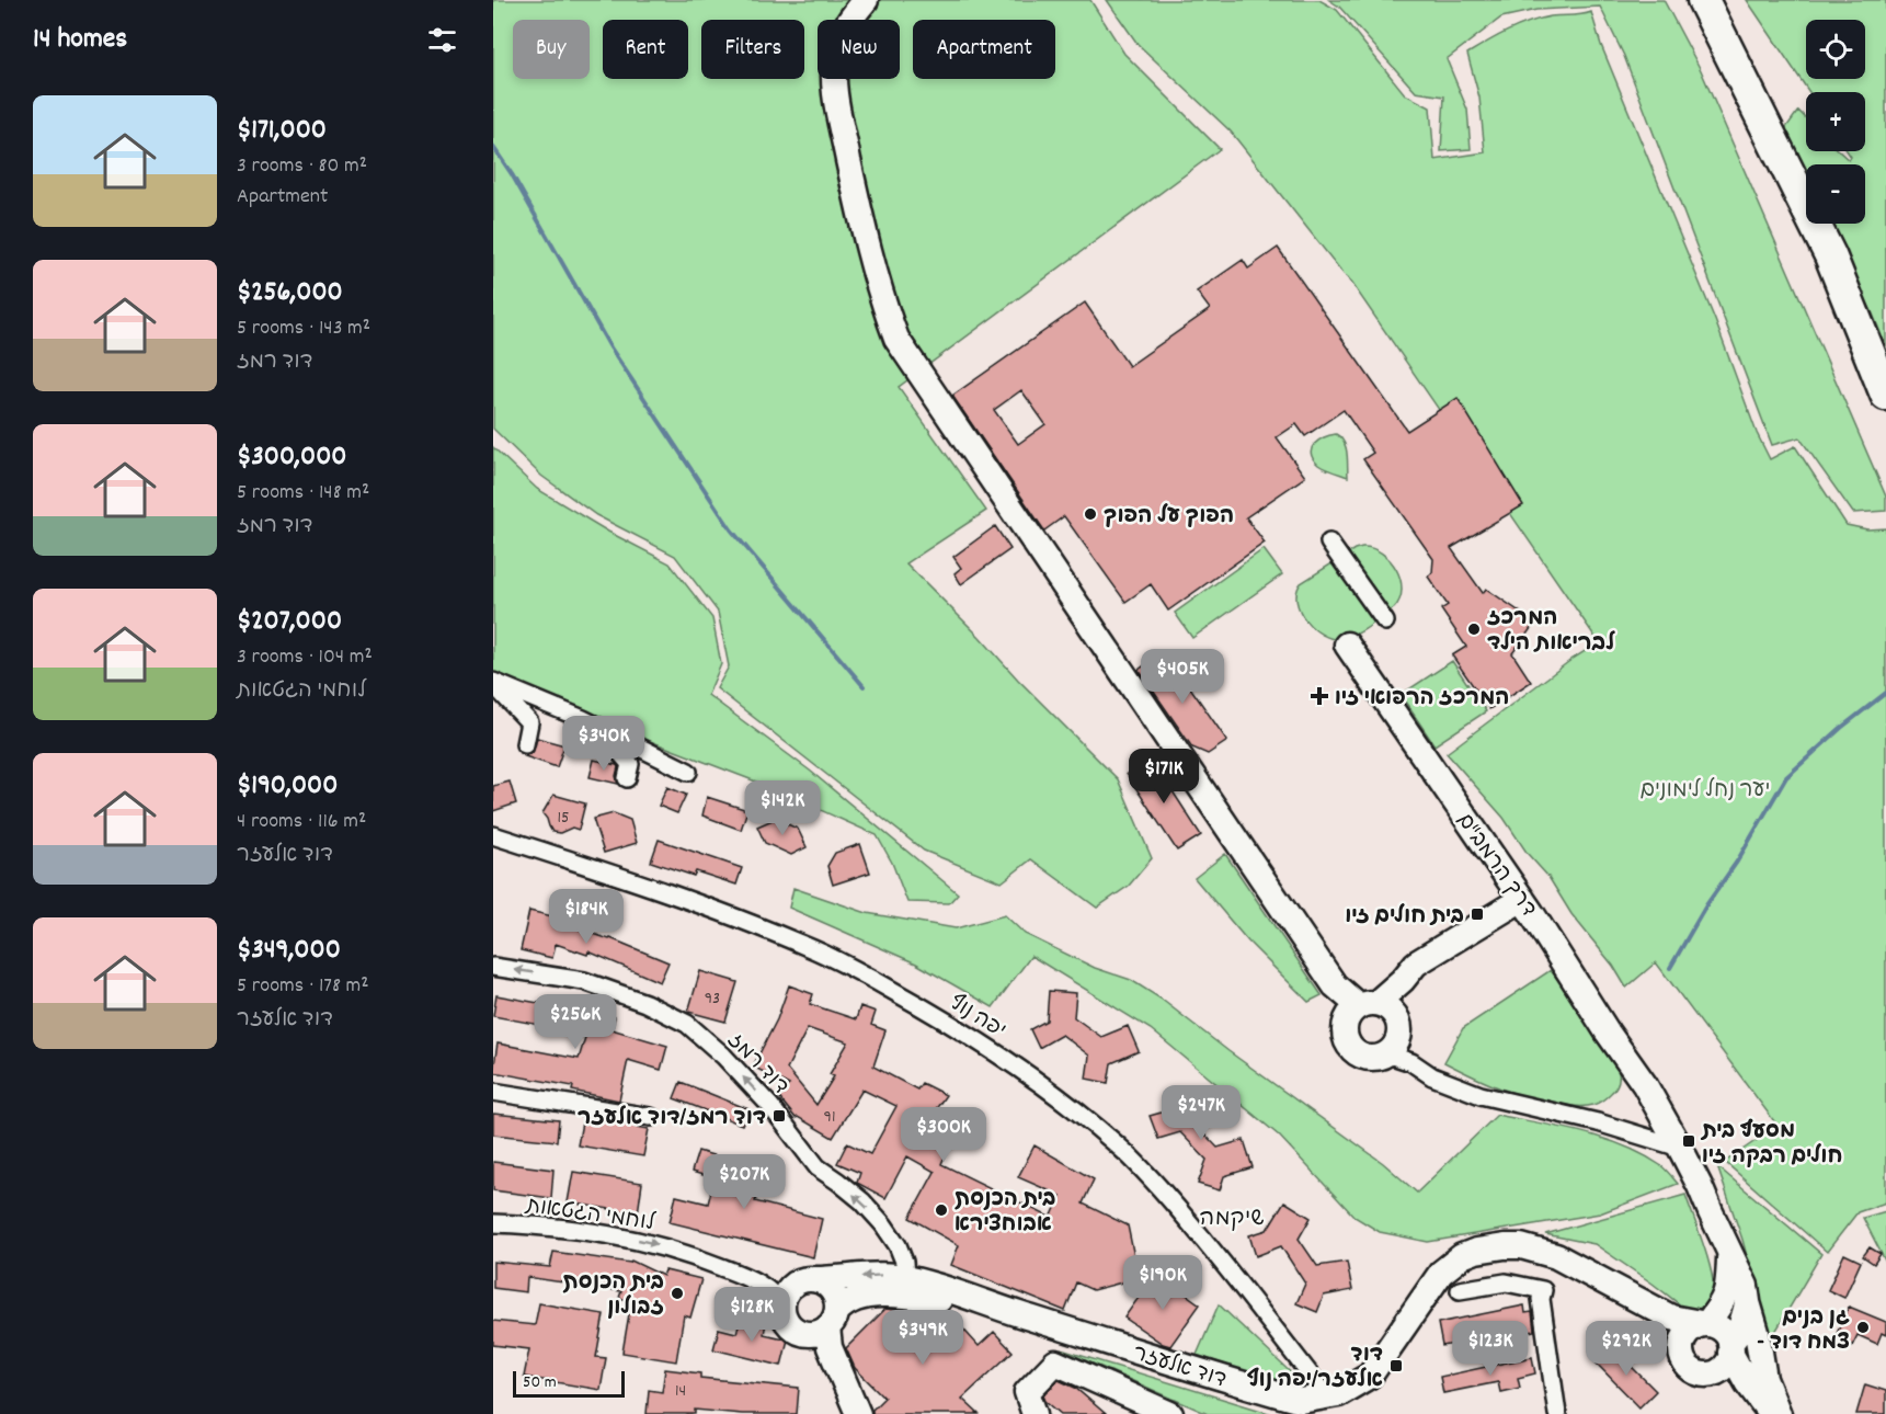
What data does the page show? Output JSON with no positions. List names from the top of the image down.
{
  "streets": {
    "street": [
      "דרך הרמב\"ם",
      "יפה נוף",
      "דוד רמז",
      "לוחמי הגטאות",
      "דוד אלעזר"
    ]
  },
  "crossings": [
    ["דרך הרמב\"ם", "דוד אלעזר"],
    ["יפה נוף", "דוד אלעזר"],
    ["דוד רמז", "דוד אלעזר"],
    ["לוחמי הגטאות", "דוד אלעזר"]
  ],
  "one_way": ["דוד רמז"],
  "districts": ["שיקמה"],
  "parks": ["יער נחל לימונים"],
  "places": {
    "other": [
      "הפוך על הפוך",
      "המרכז לבריאות הילד",
      "בית הכנסת אבוחצירא",
      "בית הכנסת זבולון",
      "גן בנים - צמח דוד"
    ],
    "health": ["המרכז הרפואי זיו"],
    "transit": [
      "בית חולים זיו",
      "דוד רמז/דוד אלעזר",
      "מסעף בית חולים רבקה זיו",
      "דוד אלעזר/יפה נוף"
    ]
  },
  "house_numbers": [
    "15",
    "93",
    "91",
    "14"
  ],
  "scale_bar": "50 m",
  "page": {
    "heading": "14 homes",
    "map_buttons": ["+", "−"],
    "chip": [
      "Buy",
      "Rent",
      "Filters",
      "New",
      "Apartment"
    ],
    "list": [
      {
        "name": "$171,000",
        "note": "3 rooms · 80 m² · Apartment"
      },
      {
        "name": "$256,000",
        "note": "5 rooms · 143 m² · דוד רמז"
      },
      {
        "name": "$300,000",
        "note": "5 rooms · 148 m² · דוד רמז"
      },
      {
        "name": "$207,000",
        "note": "3 rooms · 104 m² · לוחמי הגטאות"
      },
      {
        "name": "$190,000",
        "note": "4 rooms · 116 m² · דוד אלעזר"
      },
      {
        "name": "$349,000",
        "note": "5 rooms · 178 m² · דוד אלעזר"
      }
    ],
    "price": [
      "$405K",
      "$340K",
      "$171K",
      "$142K",
      "$184K",
      "$256K",
      "$247K",
      "$300K",
      "$207K",
      "$190K",
      "$128K",
      "$349K",
      "$123K",
      "$292K"
    ],
    "scale": "50 m"
  }
}
